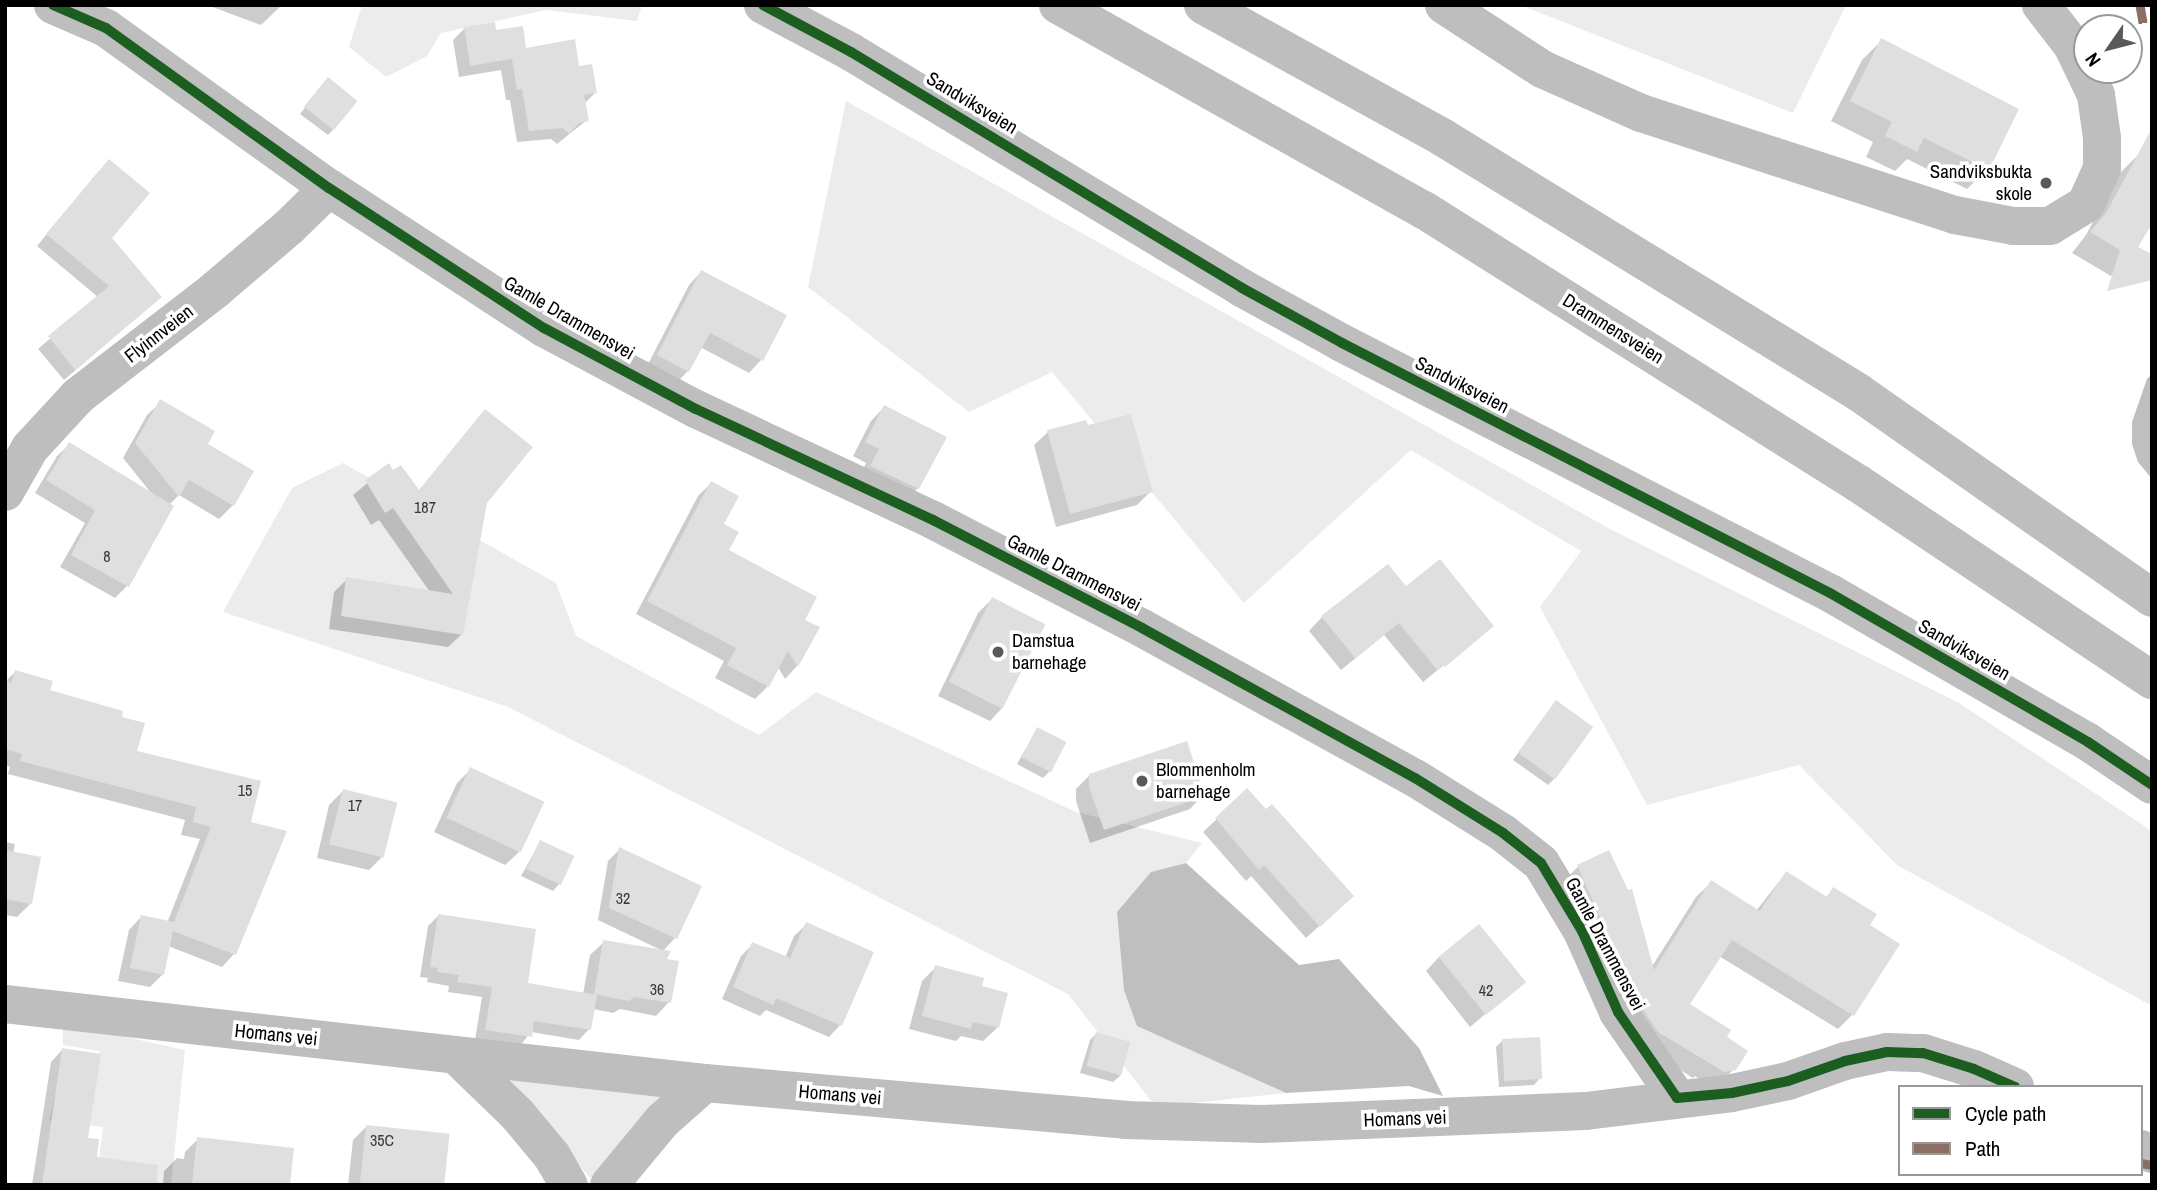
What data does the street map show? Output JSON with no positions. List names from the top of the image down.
{
  "streets": {
    "main road": [
      "Sandviksveien",
      "Gamle Drammensvei",
      "Drammensveien",
      "Flyinnveien",
      "Homans vei"
    ]
  },
  "crossings": [
    ["Gamle Drammensvei", "Flyinnveien"],
    ["Gamle Drammensvei", "Homans vei"]
  ],
  "places": ["Sandviksbukta skole", "Damstua barnehage", "Blommenholm barnehage"],
  "house_numbers": [
    "187",
    "8",
    "15",
    "17",
    "32",
    "36",
    "42",
    "35C"
  ],
  "legend": ["Cycle path", "Path"],
  "north": "bottom left"
}
